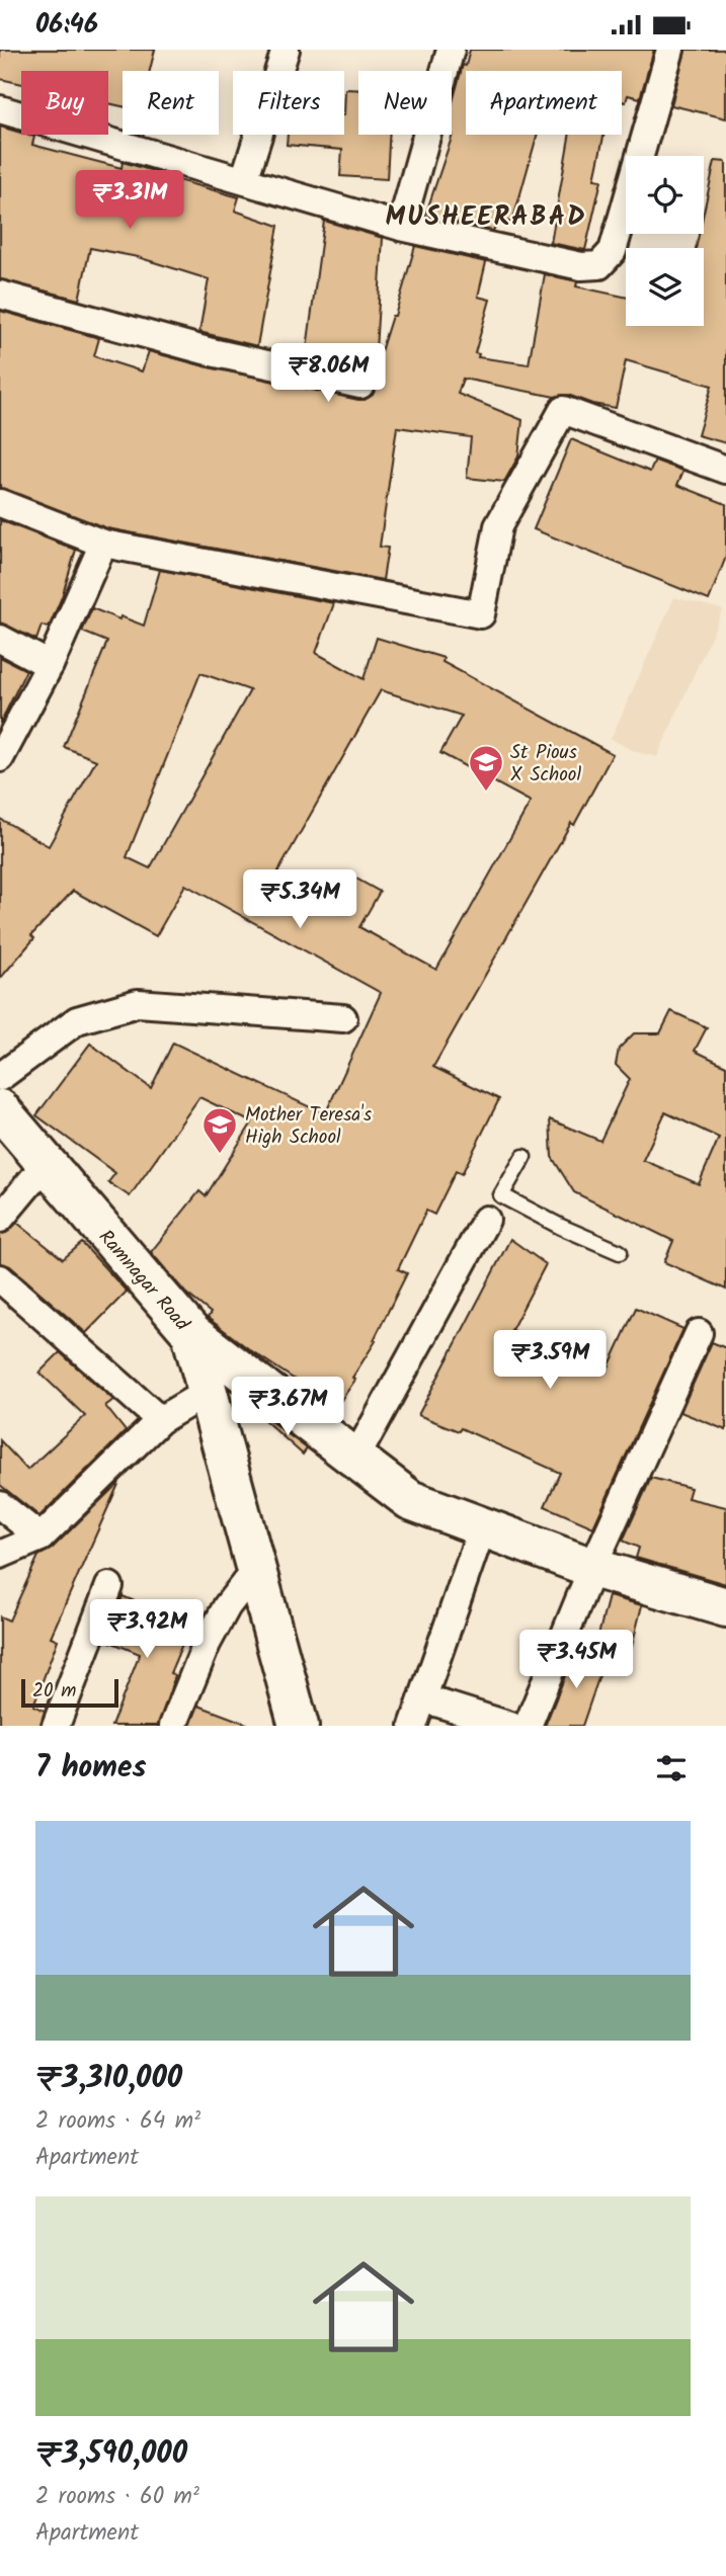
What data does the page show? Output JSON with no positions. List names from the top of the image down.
{
  "streets": {
    "main road": ["Ramnagar Road"]
  },
  "districts": ["MUSHEERABAD"],
  "places": {
    "school or university": ["St Pious X School", "Mother Teresa's High School"]
  },
  "scale_bar": "20 m",
  "page": {
    "status": "06:46",
    "chip": [
      "Buy",
      "Rent",
      "Filters",
      "New",
      "Apartment"
    ],
    "price": [
      "₹3.31M",
      "₹8.06M",
      "₹5.34M",
      "₹3.59M",
      "₹3.67M",
      "₹3.92M",
      "₹3.45M"
    ],
    "scale": "20 m",
    "heading": "7 homes",
    "list": [
      {
        "name": "₹3,310,000",
        "note": "2 rooms · 64 m² · Apartment"
      },
      {
        "name": "₹3,590,000",
        "note": "2 rooms · 60 m² · Apartment"
      }
    ]
  }
}
